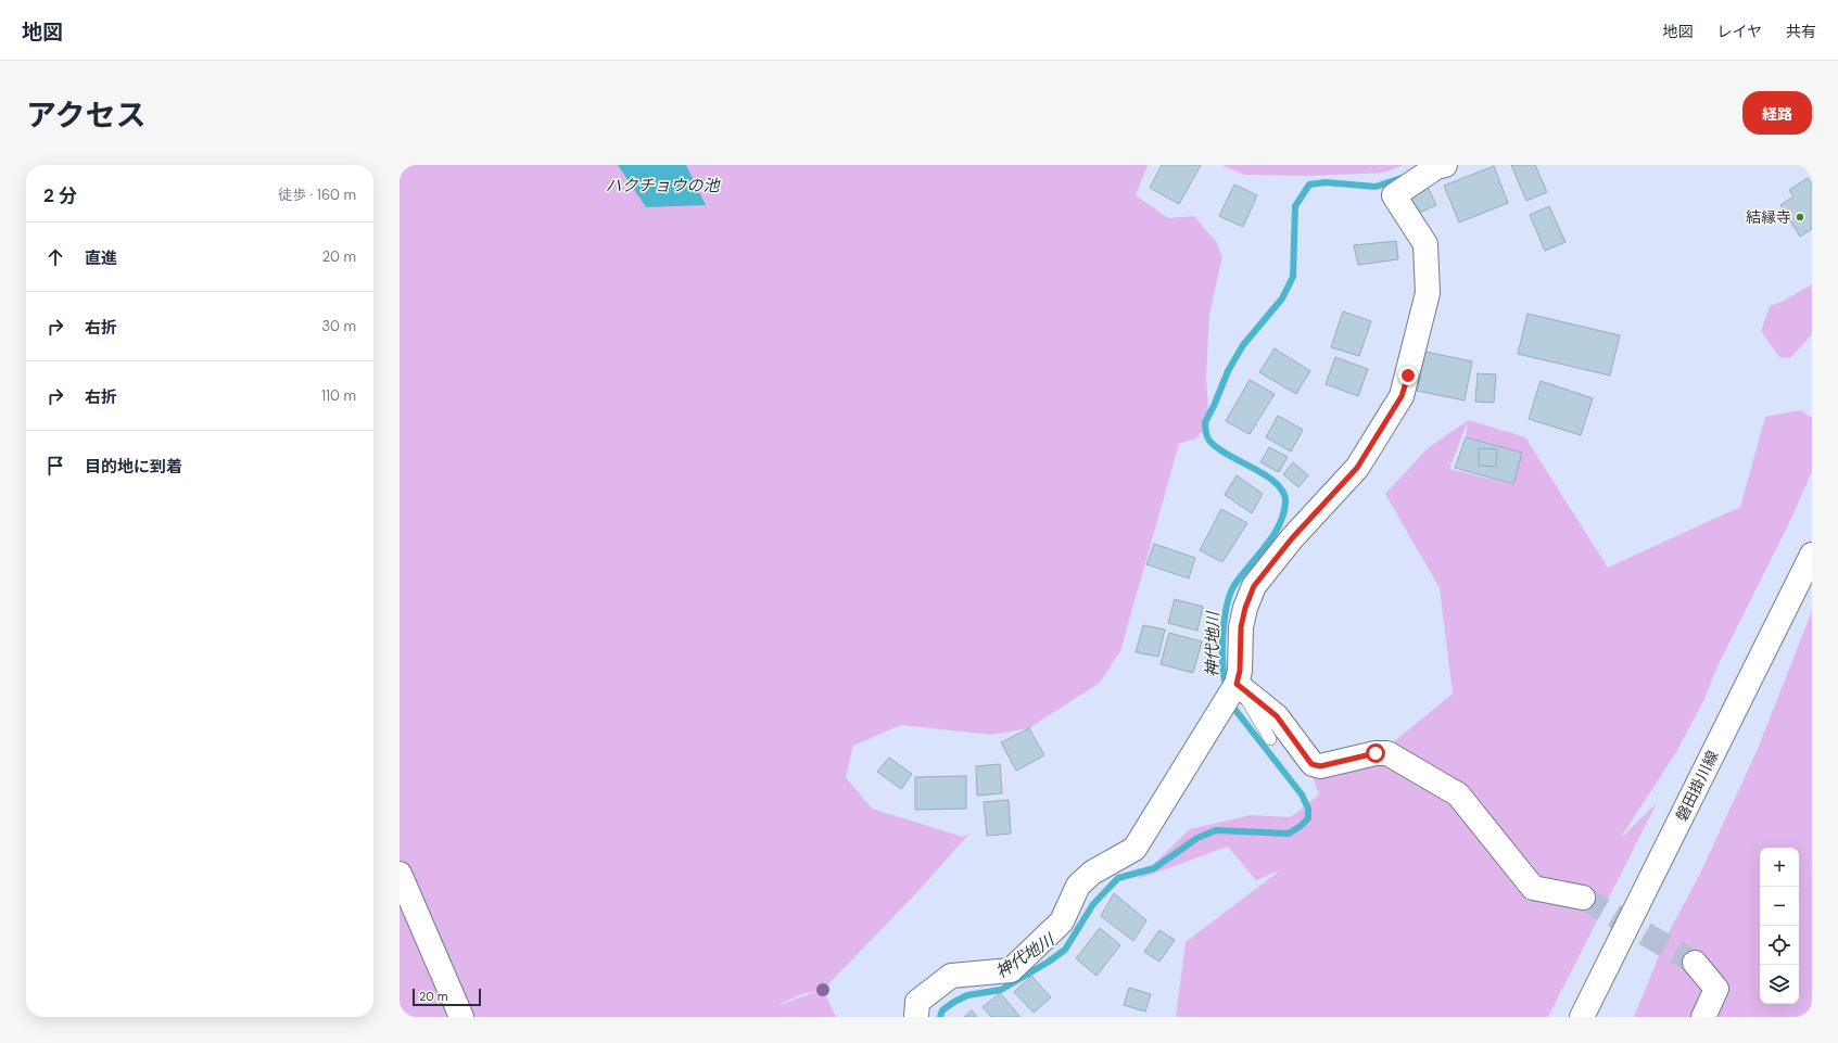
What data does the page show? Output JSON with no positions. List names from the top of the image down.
{
  "streets": {
    "street": ["磐田掛川線"]
  },
  "water": ["ハクチョウの池", "神代地川"],
  "places": ["結縁寺"],
  "scale_bar": "20 m",
  "page": {
    "header": "地図",
    "nav": ["地図", "レイヤ", "共有"],
    "title": "アクセス",
    "buttons": "経路",
    "heading": ["2 分", "徒歩 · 160 m"],
    "list": [
      ["直進", "20 m"],
      ["右折", "30 m"],
      ["右折", "110 m"],
      "目的地に到着"
    ],
    "map_buttons": ["+", "−"],
    "scale": "20 m"
  }
}
